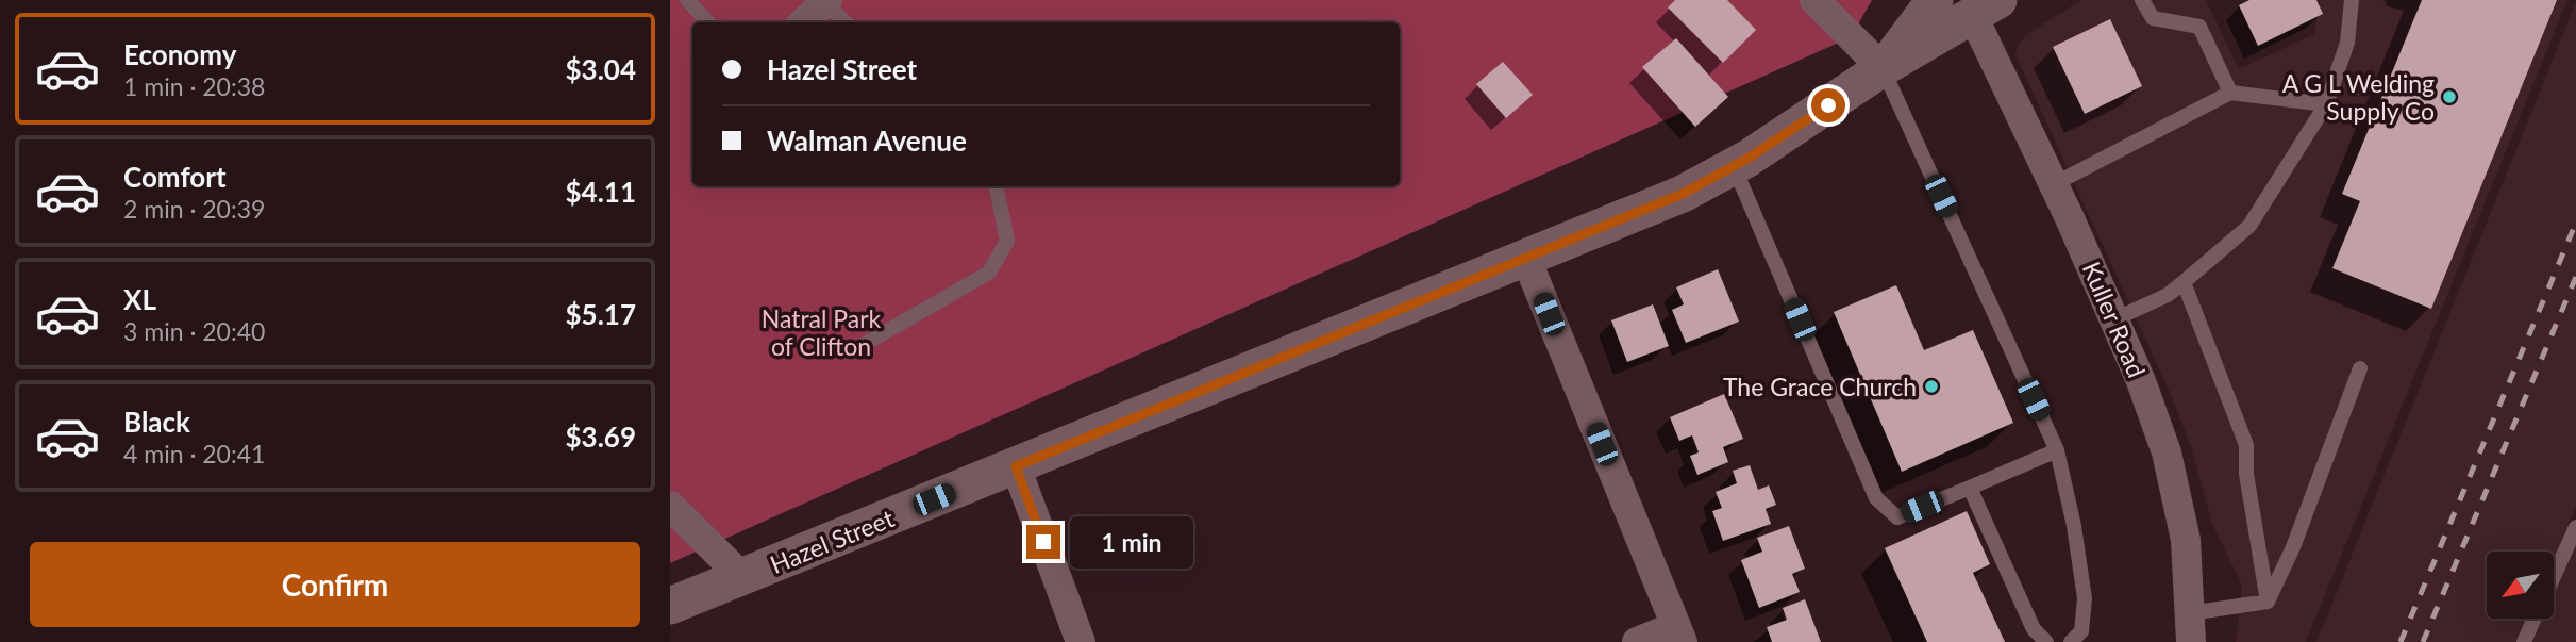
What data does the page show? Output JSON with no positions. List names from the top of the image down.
{
  "streets": {
    "street": ["Kuller Road", "Hazel Street"]
  },
  "crossings": [
    ["Kuller Road", "Hazel Street"]
  ],
  "parks": ["Natral Park of Clifton"],
  "places": ["A G L Welding Supply Co", "The Grace Church"],
  "north": "bottom left",
  "page": {
    "list": [
      {
        "name": "Economy",
        "note": "1 min · 20:38",
        "value": "$3.04"
      },
      {
        "name": "Comfort",
        "note": "2 min · 20:39",
        "value": "$4.11"
      },
      {
        "name": "XL",
        "note": "3 min · 20:40",
        "value": "$5.17"
      },
      {
        "name": "Black",
        "note": "4 min · 20:41",
        "value": "$3.69"
      }
    ],
    "banner": ["Hazel Street", "Walman Avenue"],
    "bubble": "1 min",
    "buttons": "Confirm"
  }
}
